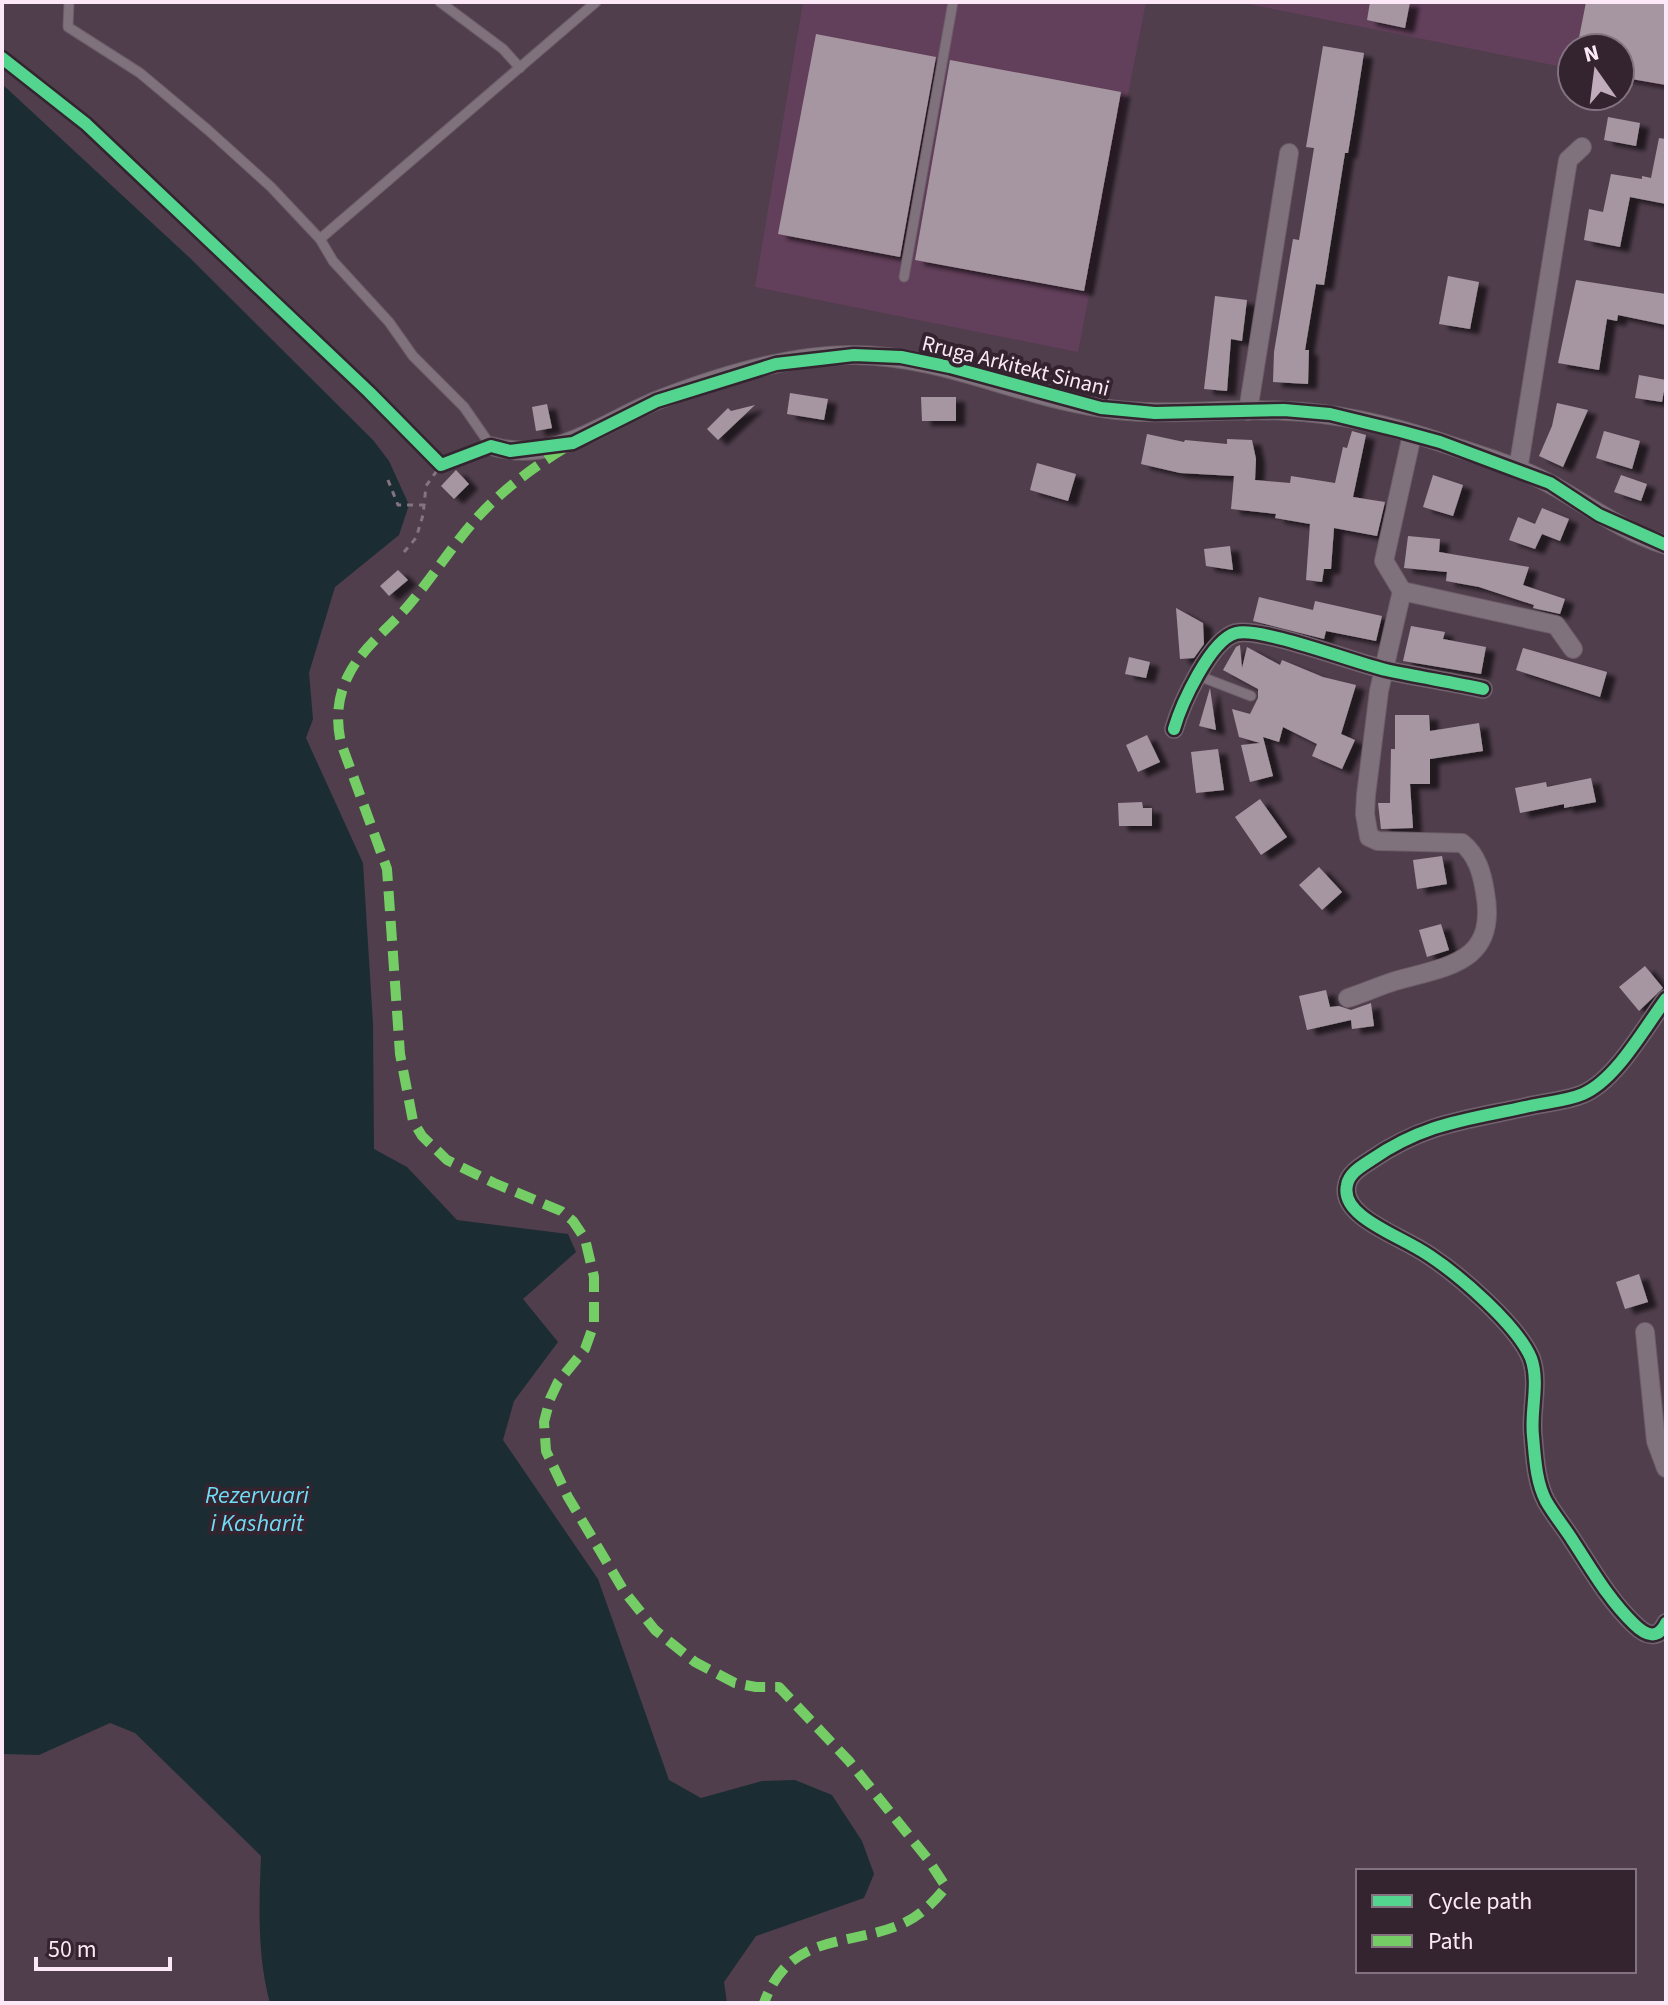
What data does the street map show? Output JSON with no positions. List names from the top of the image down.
{
  "streets": {
    "street": ["Rruga Arkitekt Sinani"]
  },
  "water": ["Rezervuari i Kasharit"],
  "legend": ["Cycle path", "Path"],
  "scale_bar": "50 m",
  "north": "top"
}
